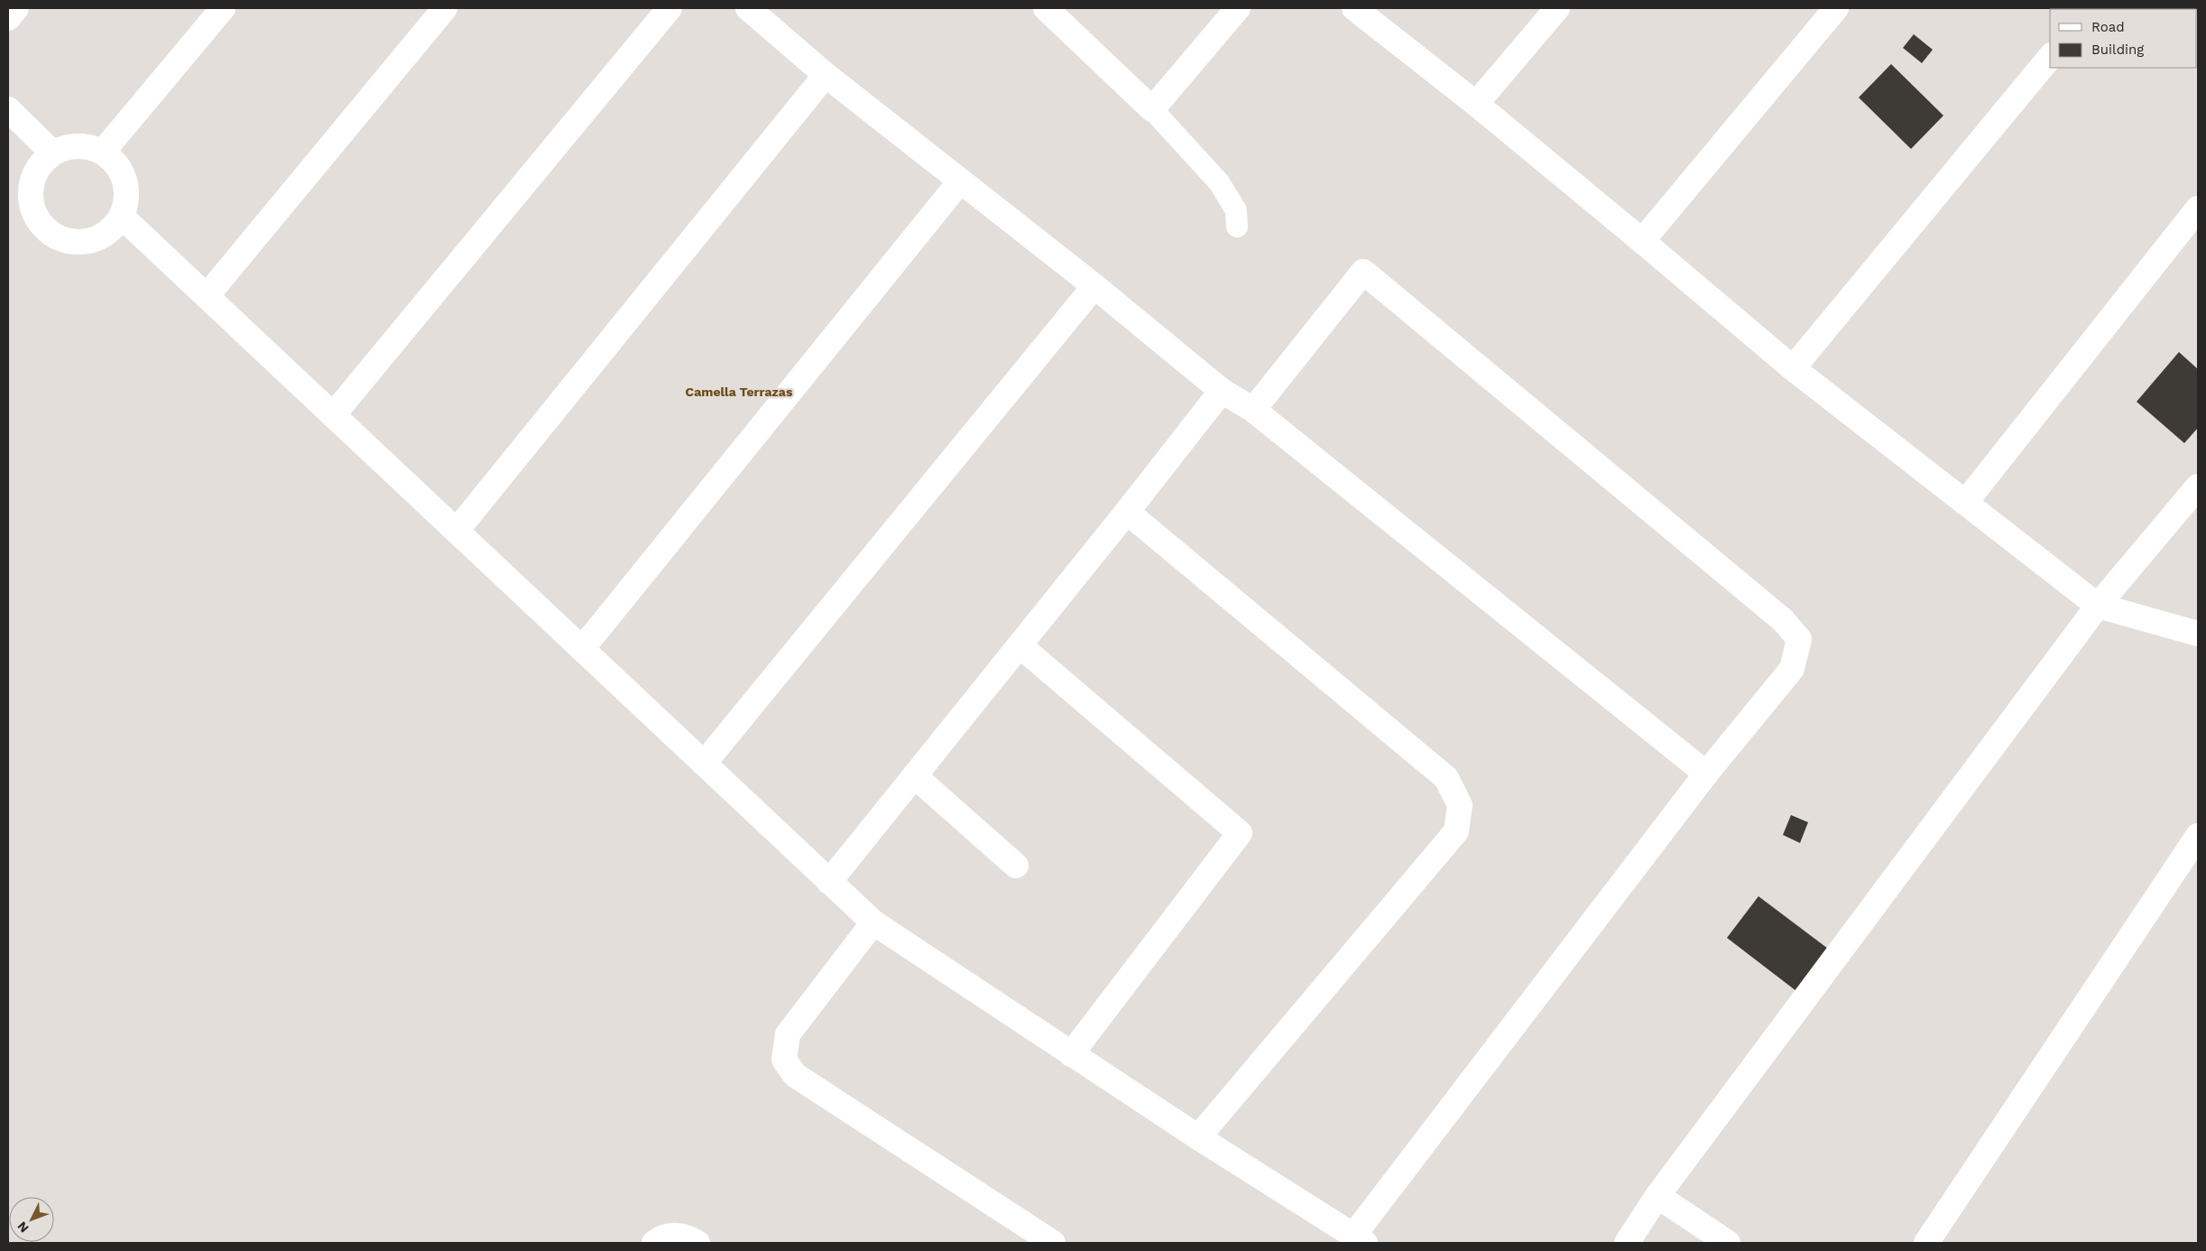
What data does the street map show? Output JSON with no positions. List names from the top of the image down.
{
  "districts": ["Camella Terrazas"],
  "legend": ["Road", "Building"],
  "north": "bottom left"
}
